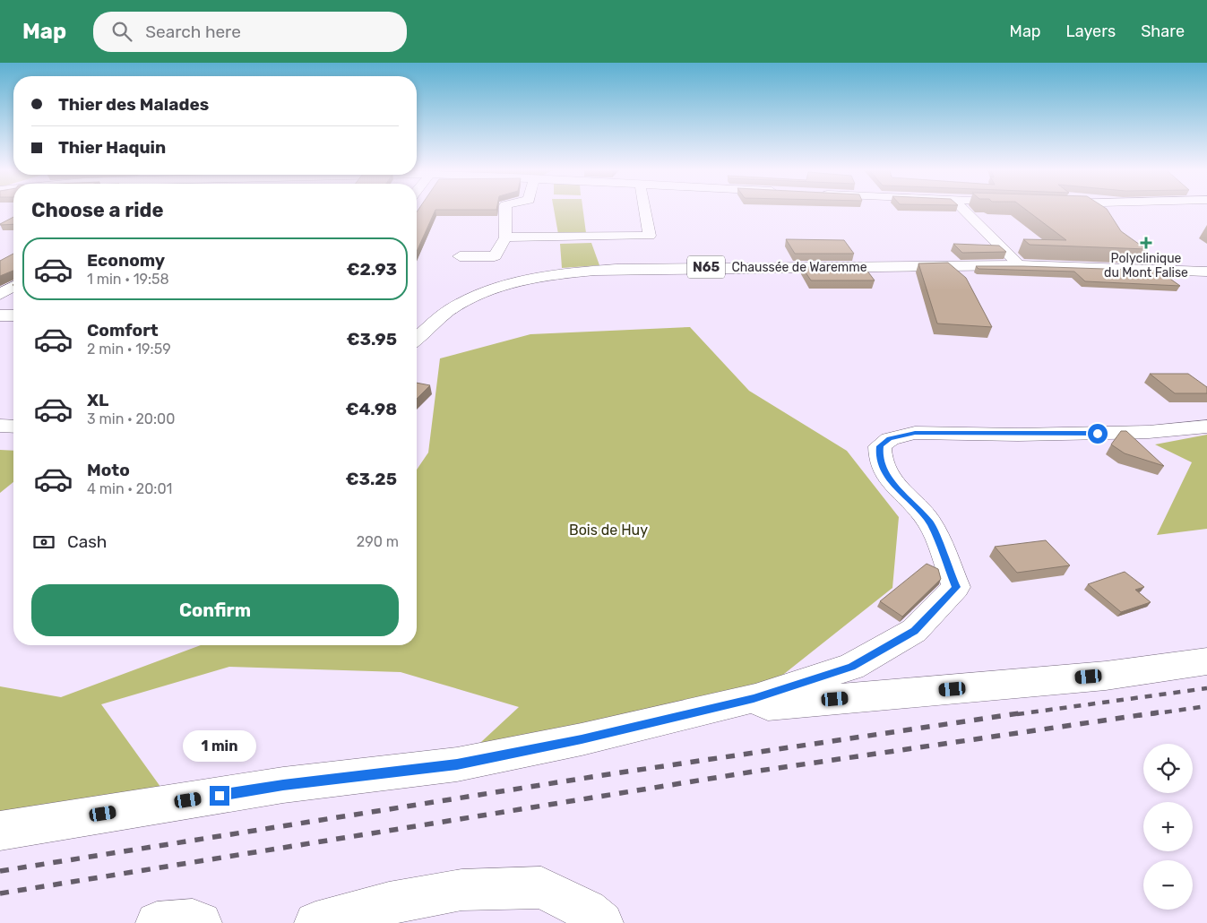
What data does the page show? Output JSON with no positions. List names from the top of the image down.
{
  "streets": {
    "street": ["N65", "Chaussée de Waremme"]
  },
  "parks": ["Bois de Huy"],
  "places": {
    "health": ["Polyclinique du Mont Falise"]
  },
  "page": {
    "header": "Map",
    "search": "Search here",
    "nav": ["Map", "Layers", "Share"],
    "banner": ["Thier des Malades", "Thier Haquin"],
    "heading": "Choose a ride",
    "list": [
      {
        "name": "Economy",
        "note": "1 min · 19:58",
        "value": "€2.93"
      },
      {
        "name": "Comfort",
        "note": "2 min · 19:59",
        "value": "€3.95"
      },
      {
        "name": "XL",
        "note": "3 min · 20:00",
        "value": "€4.98"
      },
      {
        "name": "Moto",
        "note": "4 min · 20:01",
        "value": "€3.25"
      }
    ],
    "pay": ["Cash", "290 m"],
    "buttons": "Confirm",
    "bubble": "1 min",
    "map_buttons": ["+", "−"]
  }
}
